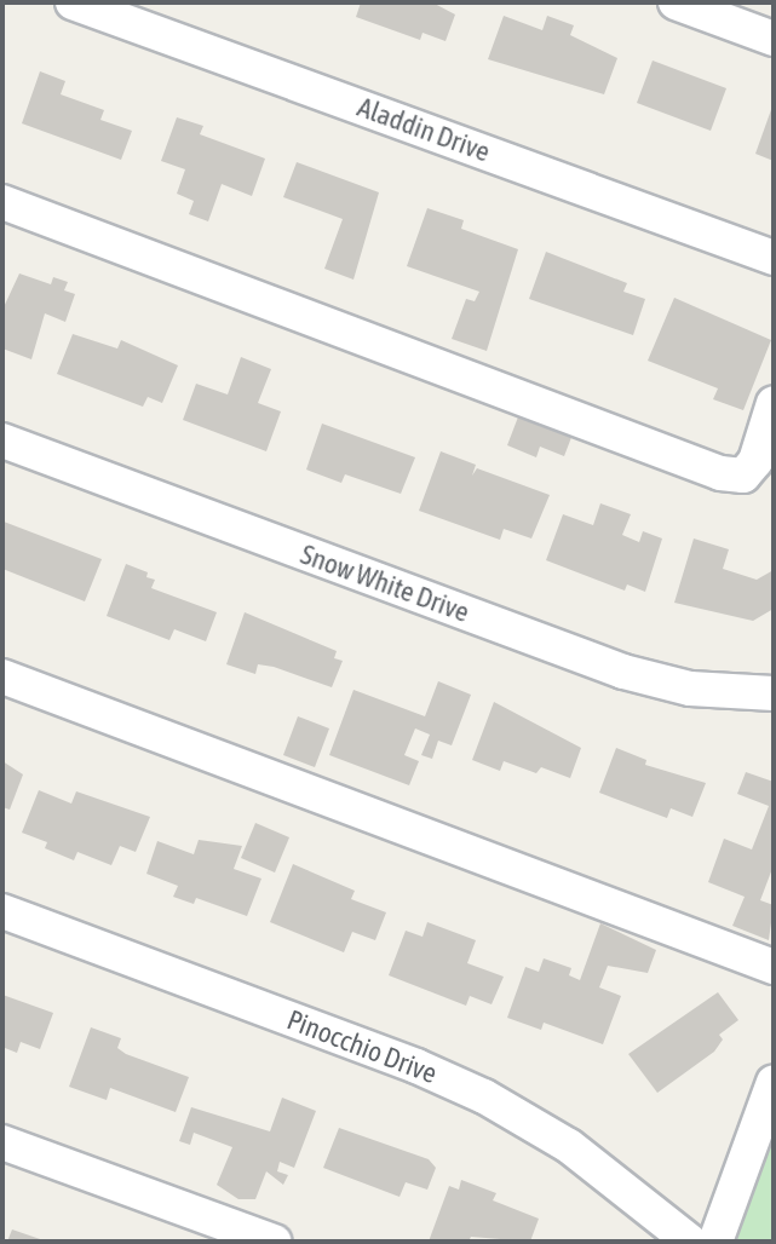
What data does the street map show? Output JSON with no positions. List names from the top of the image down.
{
  "streets": {
    "street": ["Aladdin Drive", "Snow White Drive", "Pinocchio Drive"]
  }
}
